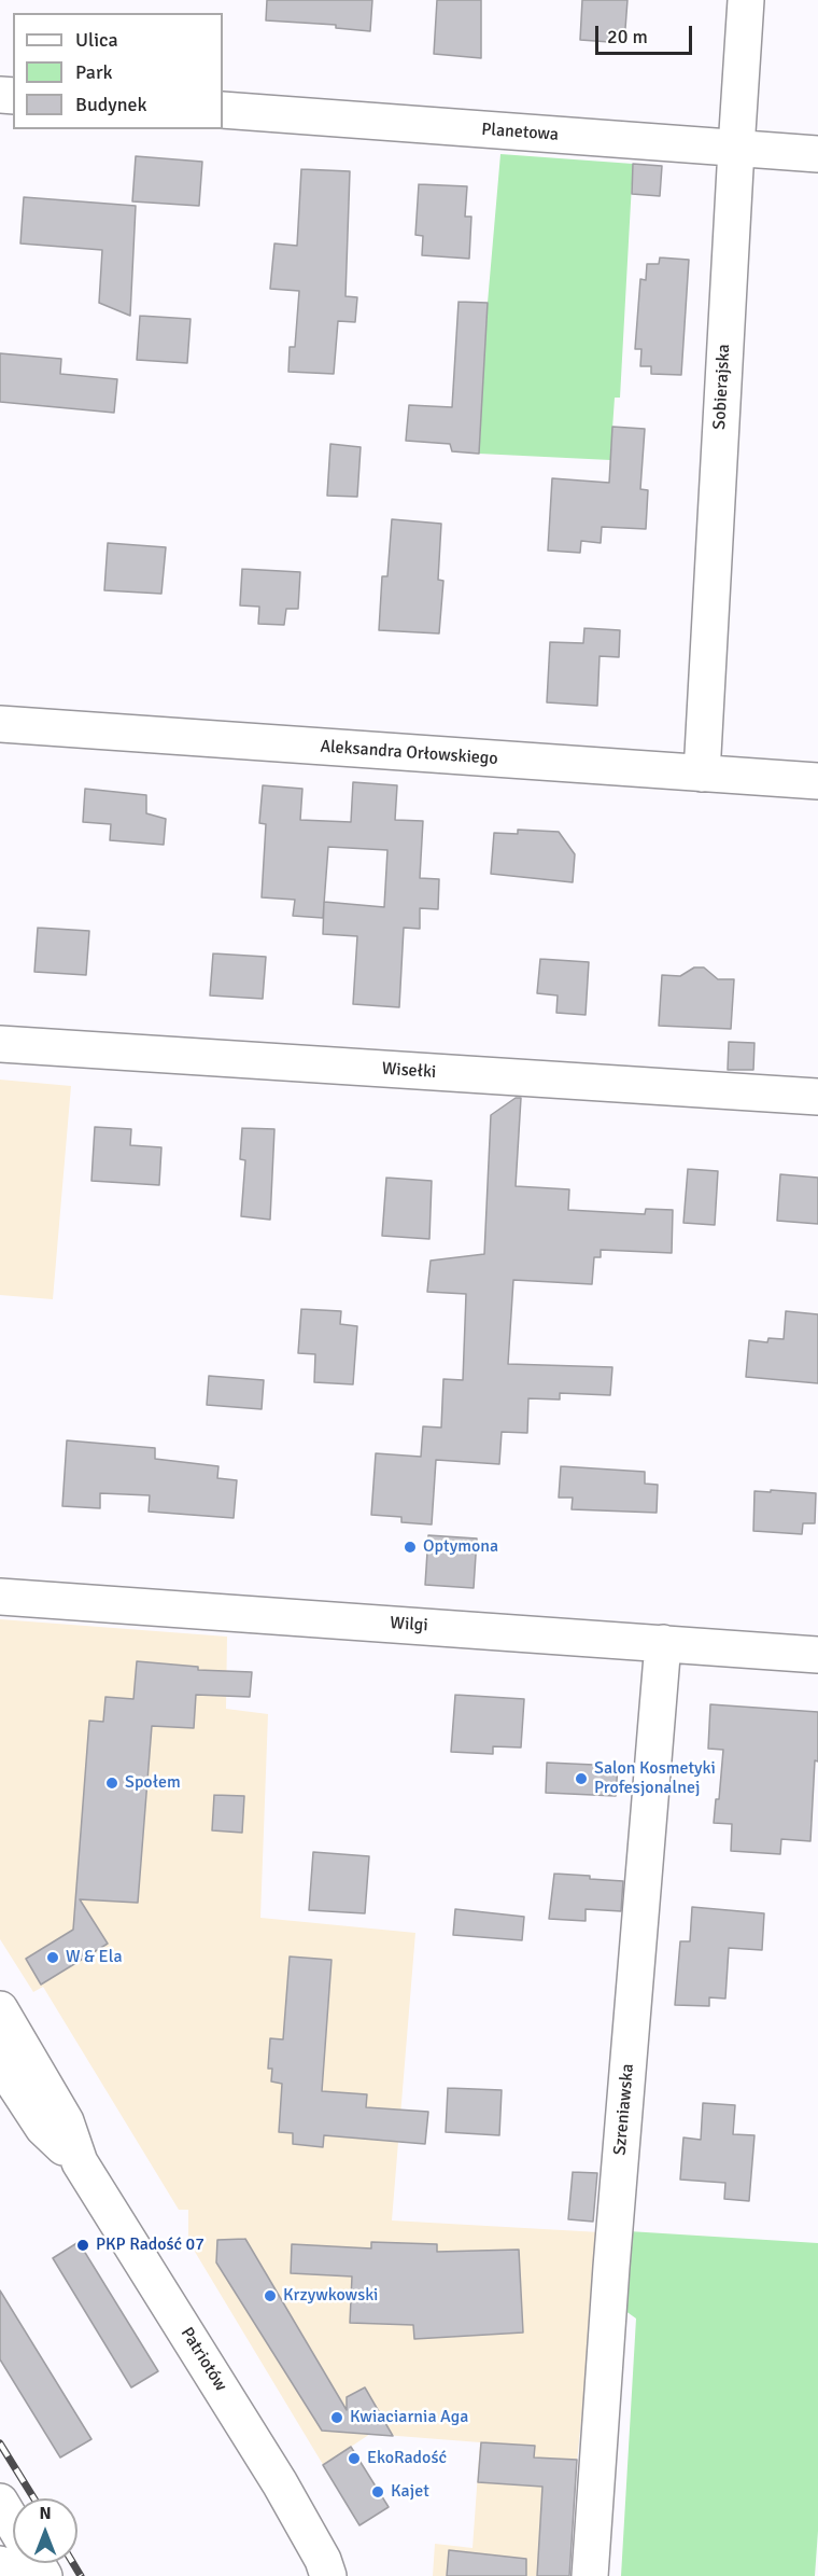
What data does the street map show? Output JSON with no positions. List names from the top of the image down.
{
  "streets": {
    "street": [
      "Planetowa",
      "Sobierajska",
      "Aleksandra Orłowskiego",
      "Wisełki",
      "Wilgi",
      "Szreniawska",
      "Patriotów"
    ]
  },
  "crossings": [
    ["Planetowa", "Sobierajska"],
    ["Sobierajska", "Aleksandra Orłowskiego"],
    ["Wilgi", "Szreniawska"]
  ],
  "places": [
    "Optymona",
    "Salon Kosmetyki Profesjonalnej",
    "Społem",
    "W & Ela",
    "PKP Radość 07",
    "Krzywkowski",
    "Kwiaciarnia Aga",
    "EkoRadość",
    "Kajet"
  ],
  "legend": ["Ulica", "Park", "Budynek"],
  "scale_bar": "20 m",
  "north": "top"
}
